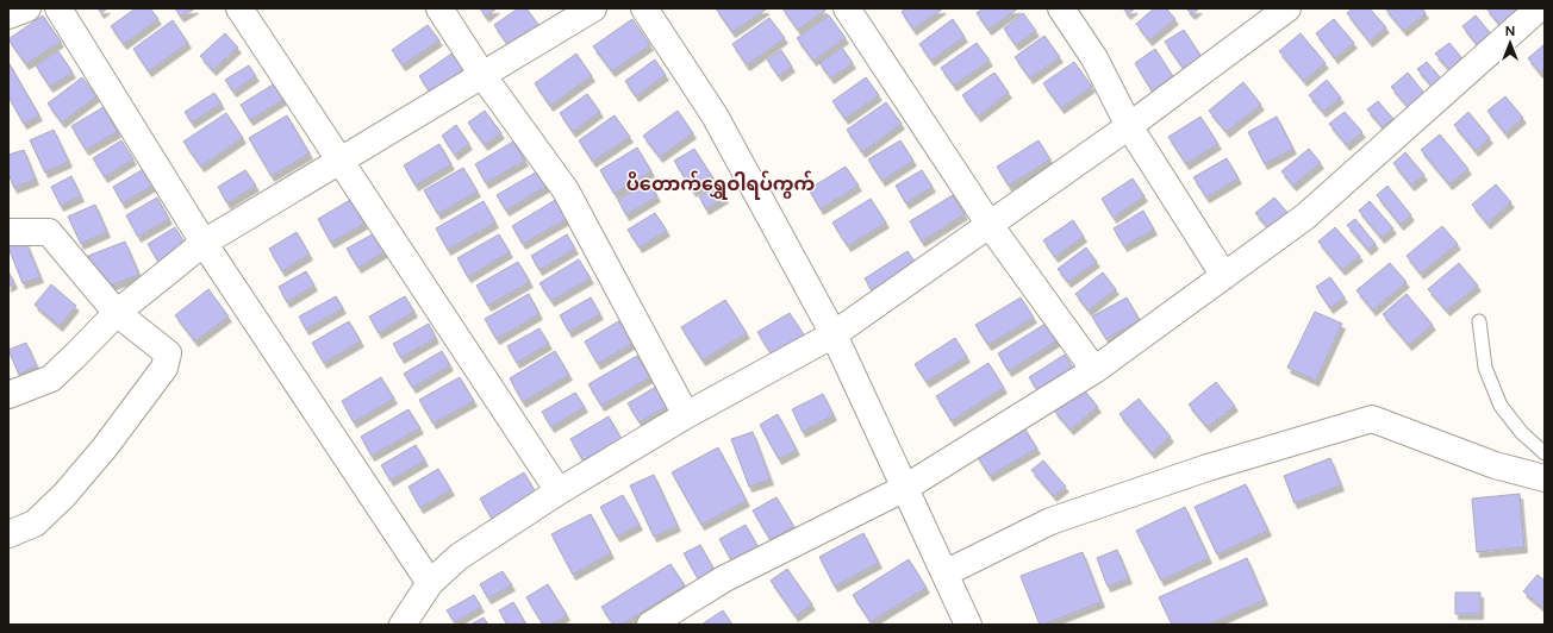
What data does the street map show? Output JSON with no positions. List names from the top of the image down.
{
  "districts": ["ပိတောက်ရွှေဝါရပ်ကွက်"],
  "north": "top"
}
